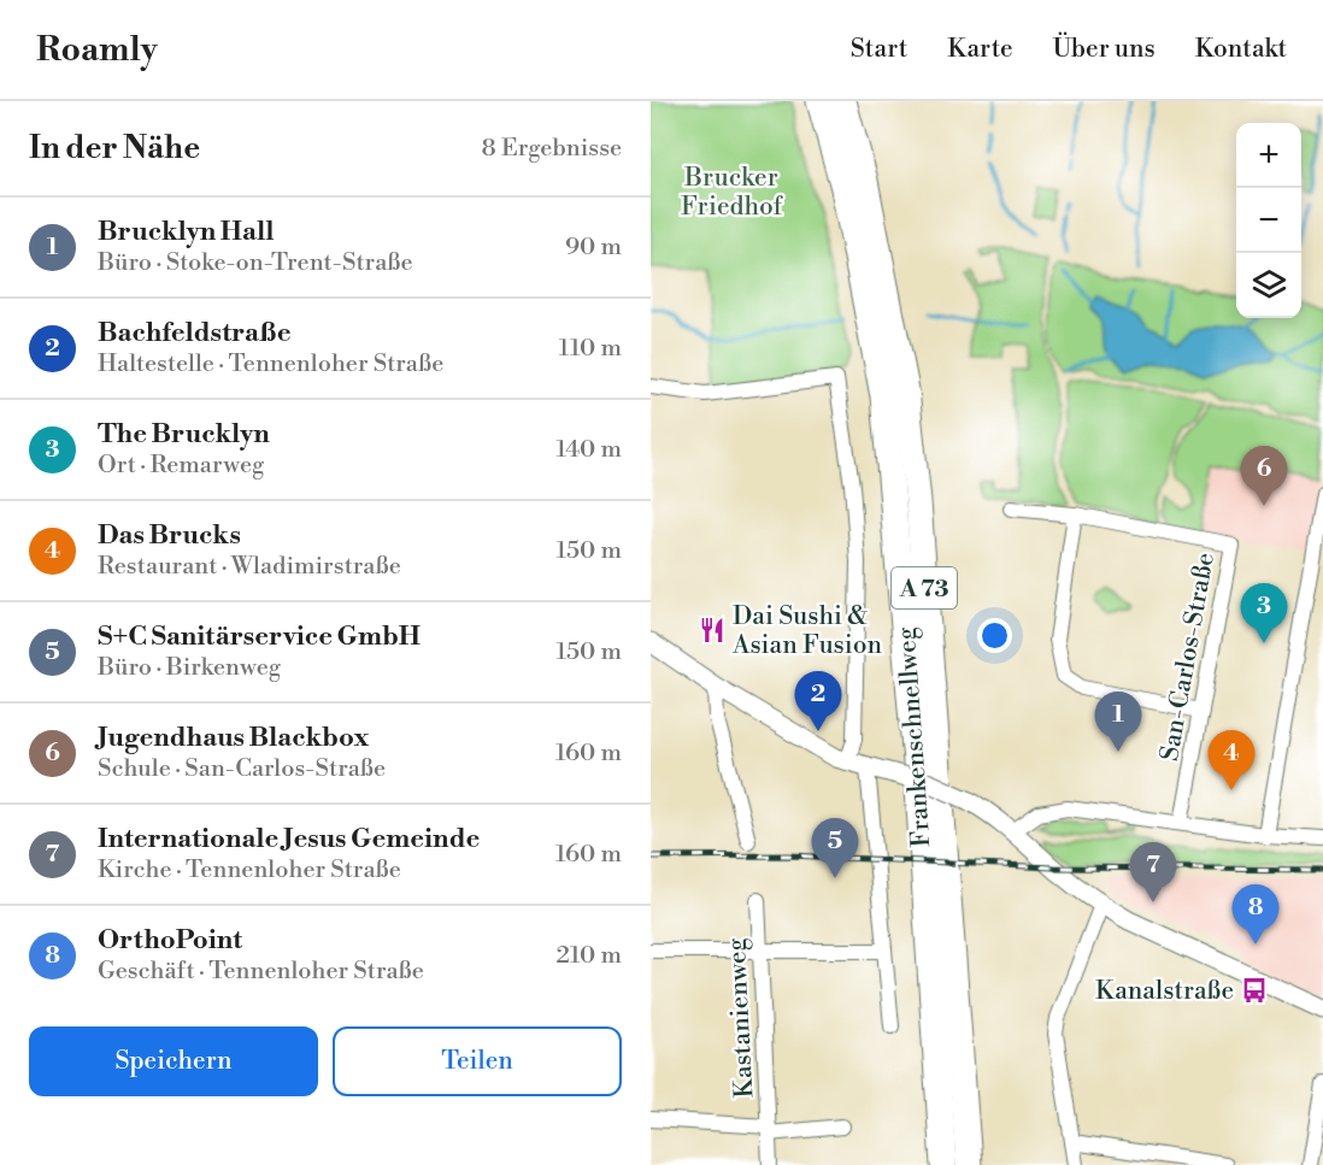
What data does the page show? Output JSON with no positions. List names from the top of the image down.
{
  "streets": {
    "highway": ["A 73", "Frankenschnellweg"],
    "street": ["San-Carlos-Straße", "Kastanienweg"]
  },
  "parks": ["Brucker Friedhof"],
  "places": {
    "restaurant": ["Dai Sushi & Asian Fusion"],
    "bus stop": ["Kanalstraße"]
  },
  "page": {
    "header": "Roamly",
    "nav": [
      "Start",
      "Karte",
      "Über uns",
      "Kontakt"
    ],
    "heading": ["In der Nähe", "8 Ergebnisse"],
    "map_buttons": ["+", "−"],
    "list": [
      {
        "mark": "1",
        "name": "Brucklyn Hall",
        "note": "Büro · Stoke-on-Trent-Straße",
        "value": "90 m"
      },
      {
        "mark": "2",
        "name": "Bachfeldstraße",
        "note": "Haltestelle · Tennenloher Straße",
        "value": "110 m"
      },
      {
        "mark": "3",
        "name": "The Brucklyn",
        "note": "Ort · Remarweg",
        "value": "140 m"
      },
      {
        "mark": "4",
        "name": "Das Brucks",
        "note": "Restaurant · Wladimirstraße",
        "value": "150 m"
      },
      {
        "mark": "5",
        "name": "S+C Sanitärservice GmbH",
        "note": "Büro · Birkenweg",
        "value": "150 m"
      },
      {
        "mark": "6",
        "name": "Jugendhaus Blackbox",
        "note": "Schule · San-Carlos-Straße",
        "value": "160 m"
      },
      {
        "mark": "7",
        "name": "Internationale Jesus Gemeinde",
        "note": "Kirche · Tennenloher Straße",
        "value": "160 m"
      },
      {
        "mark": "8",
        "name": "OrthoPoint",
        "note": "Geschäft · Tennenloher Straße",
        "value": "210 m"
      }
    ],
    "pins": [
      "6",
      "3",
      "2",
      "1",
      "4",
      "5",
      "7",
      "8"
    ],
    "buttons": ["Speichern", "Teilen"]
  }
}
